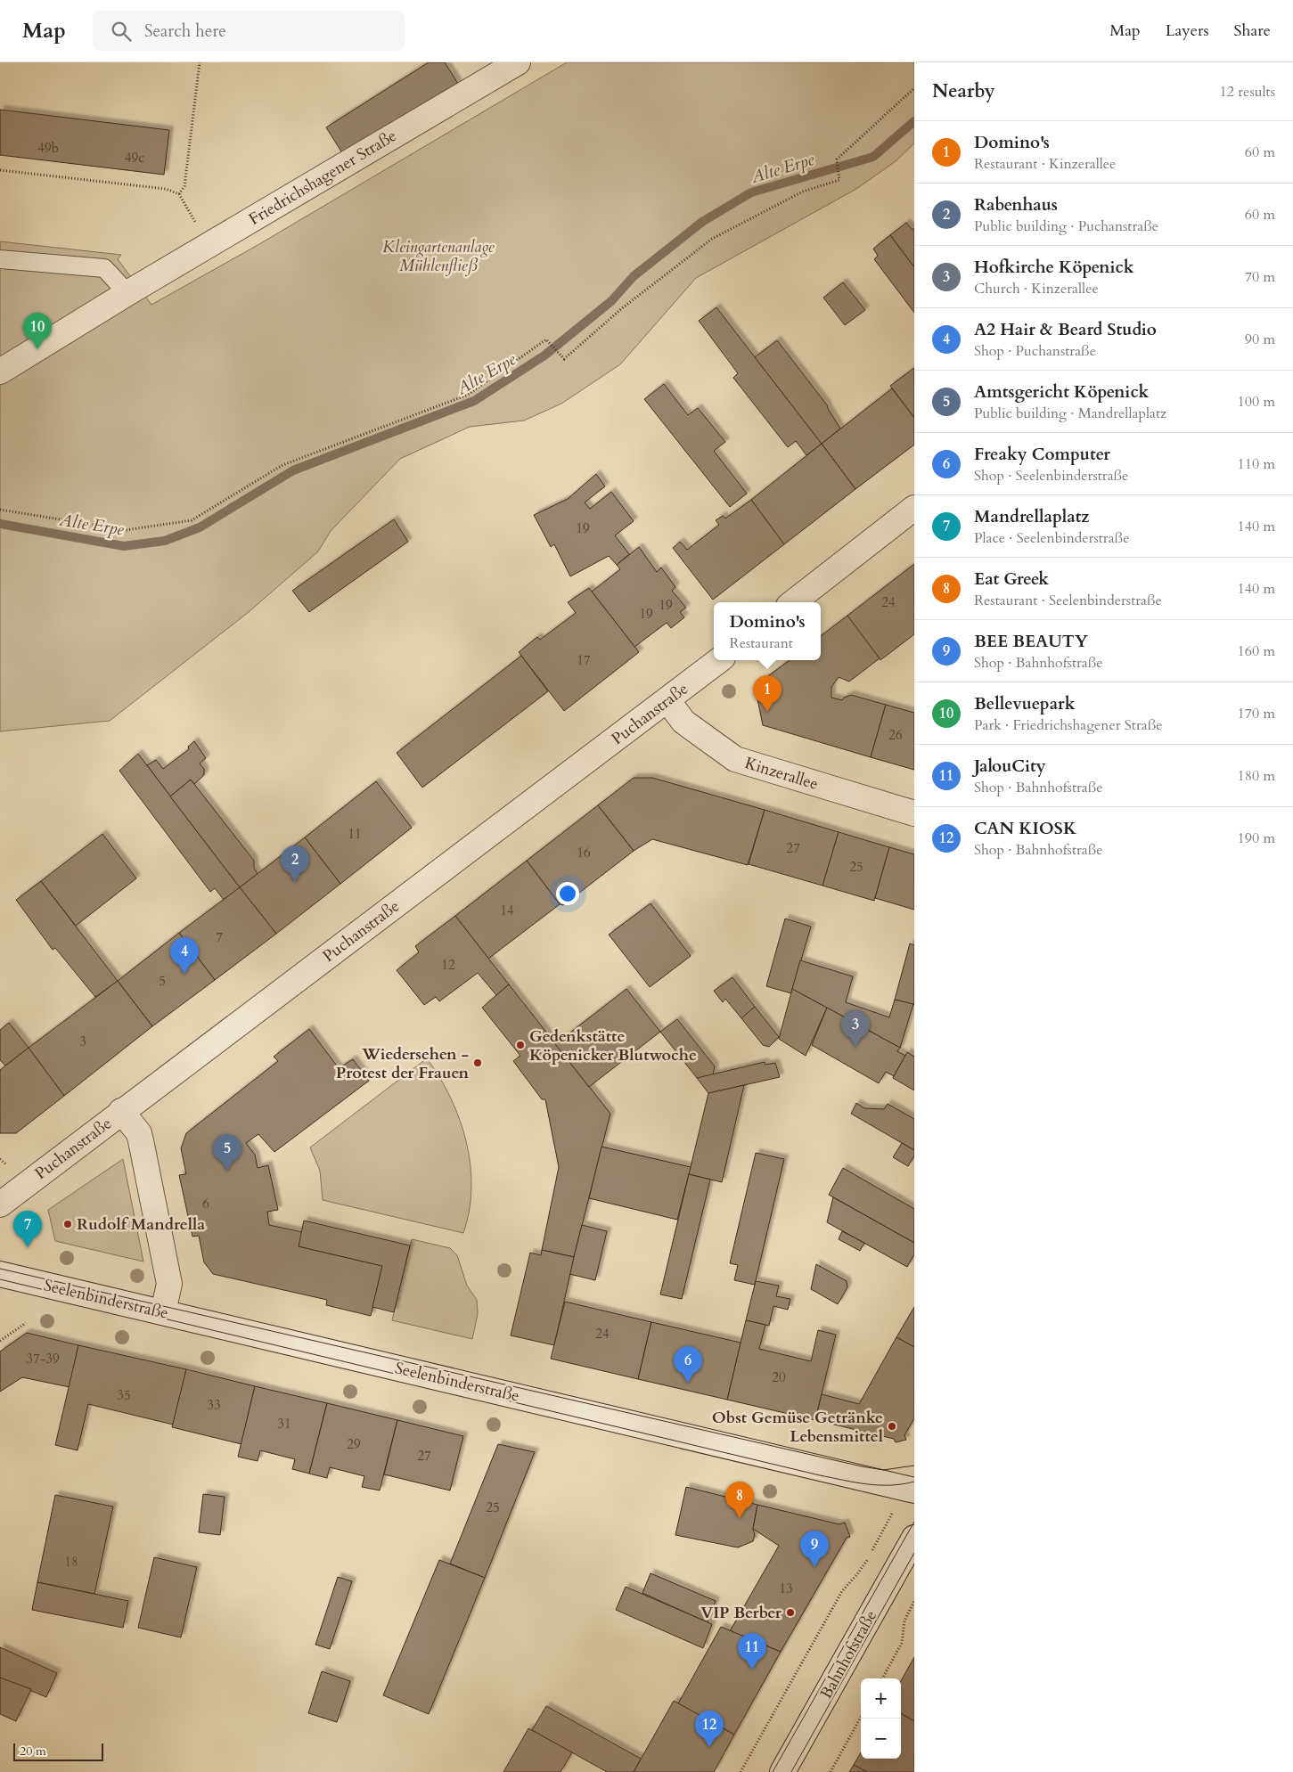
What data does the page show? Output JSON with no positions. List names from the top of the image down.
{
  "streets": {
    "street": [
      "Friedrichshagener Straße",
      "Puchanstraße",
      "Kinzerallee",
      "Seelenbinderstraße",
      "Bahnhofstraße"
    ]
  },
  "crossings": [
    ["Puchanstraße", "Kinzerallee"]
  ],
  "water": ["Alte Erpe"],
  "parks": ["Kleingartenanlage Mühlenfließ"],
  "places": [
    "Gedenkstätte Köpenicker Blutwoche",
    "Wiedersehen - Protest der Frauen",
    "Rudolf Mandrella",
    "Obst Gemüse Getränke Lebensmittel",
    "VIP Berber"
  ],
  "house_numbers": [
    "49b",
    "49c",
    "19",
    "24",
    "19",
    "19",
    "17",
    "26",
    "11",
    "27",
    "16",
    "25",
    "14",
    "7",
    "12",
    "5",
    "3",
    "6",
    "24",
    "37-39",
    "20",
    "35",
    "33",
    "31",
    "29",
    "27",
    "25",
    "18",
    "13"
  ],
  "scale_bar": "20 m",
  "page": {
    "header": "Map",
    "search": "Search here",
    "nav": ["Map", "Layers", "Share"],
    "heading": ["Nearby", "12 results"],
    "list": [
      {
        "mark": "1",
        "name": "Domino's",
        "note": "Restaurant · Kinzerallee",
        "value": "60 m"
      },
      {
        "mark": "2",
        "name": "Rabenhaus",
        "note": "Public building · Puchanstraße",
        "value": "60 m"
      },
      {
        "mark": "3",
        "name": "Hofkirche Köpenick",
        "note": "Church · Kinzerallee",
        "value": "70 m"
      },
      {
        "mark": "4",
        "name": "A2 Hair & Beard Studio",
        "note": "Shop · Puchanstraße",
        "value": "90 m"
      },
      {
        "mark": "5",
        "name": "Amtsgericht Köpenick",
        "note": "Public building · Mandrellaplatz",
        "value": "100 m"
      },
      {
        "mark": "6",
        "name": "Freaky Computer",
        "note": "Shop · Seelenbinderstraße",
        "value": "110 m"
      },
      {
        "mark": "7",
        "name": "Mandrellaplatz",
        "note": "Place · Seelenbinderstraße",
        "value": "140 m"
      },
      {
        "mark": "8",
        "name": "Eat Greek",
        "note": "Restaurant · Seelenbinderstraße",
        "value": "140 m"
      },
      {
        "mark": "9",
        "name": "BEE BEAUTY",
        "note": "Shop · Bahnhofstraße",
        "value": "160 m"
      },
      {
        "mark": "10",
        "name": "Bellevuepark",
        "note": "Park · Friedrichshagener Straße",
        "value": "170 m"
      },
      {
        "mark": "11",
        "name": "JalouCity",
        "note": "Shop · Bahnhofstraße",
        "value": "180 m"
      },
      {
        "mark": "12",
        "name": "CAN KIOSK",
        "note": "Shop · Bahnhofstraße",
        "value": "190 m"
      }
    ],
    "pins": [
      "10",
      "1",
      "2",
      "4",
      "3",
      "5",
      "7",
      "6",
      "8",
      "9",
      "11",
      "12"
    ],
    "popup": ["Domino's", "Restaurant"],
    "map_buttons": ["+", "−"],
    "scale": "20 m"
  }
}
